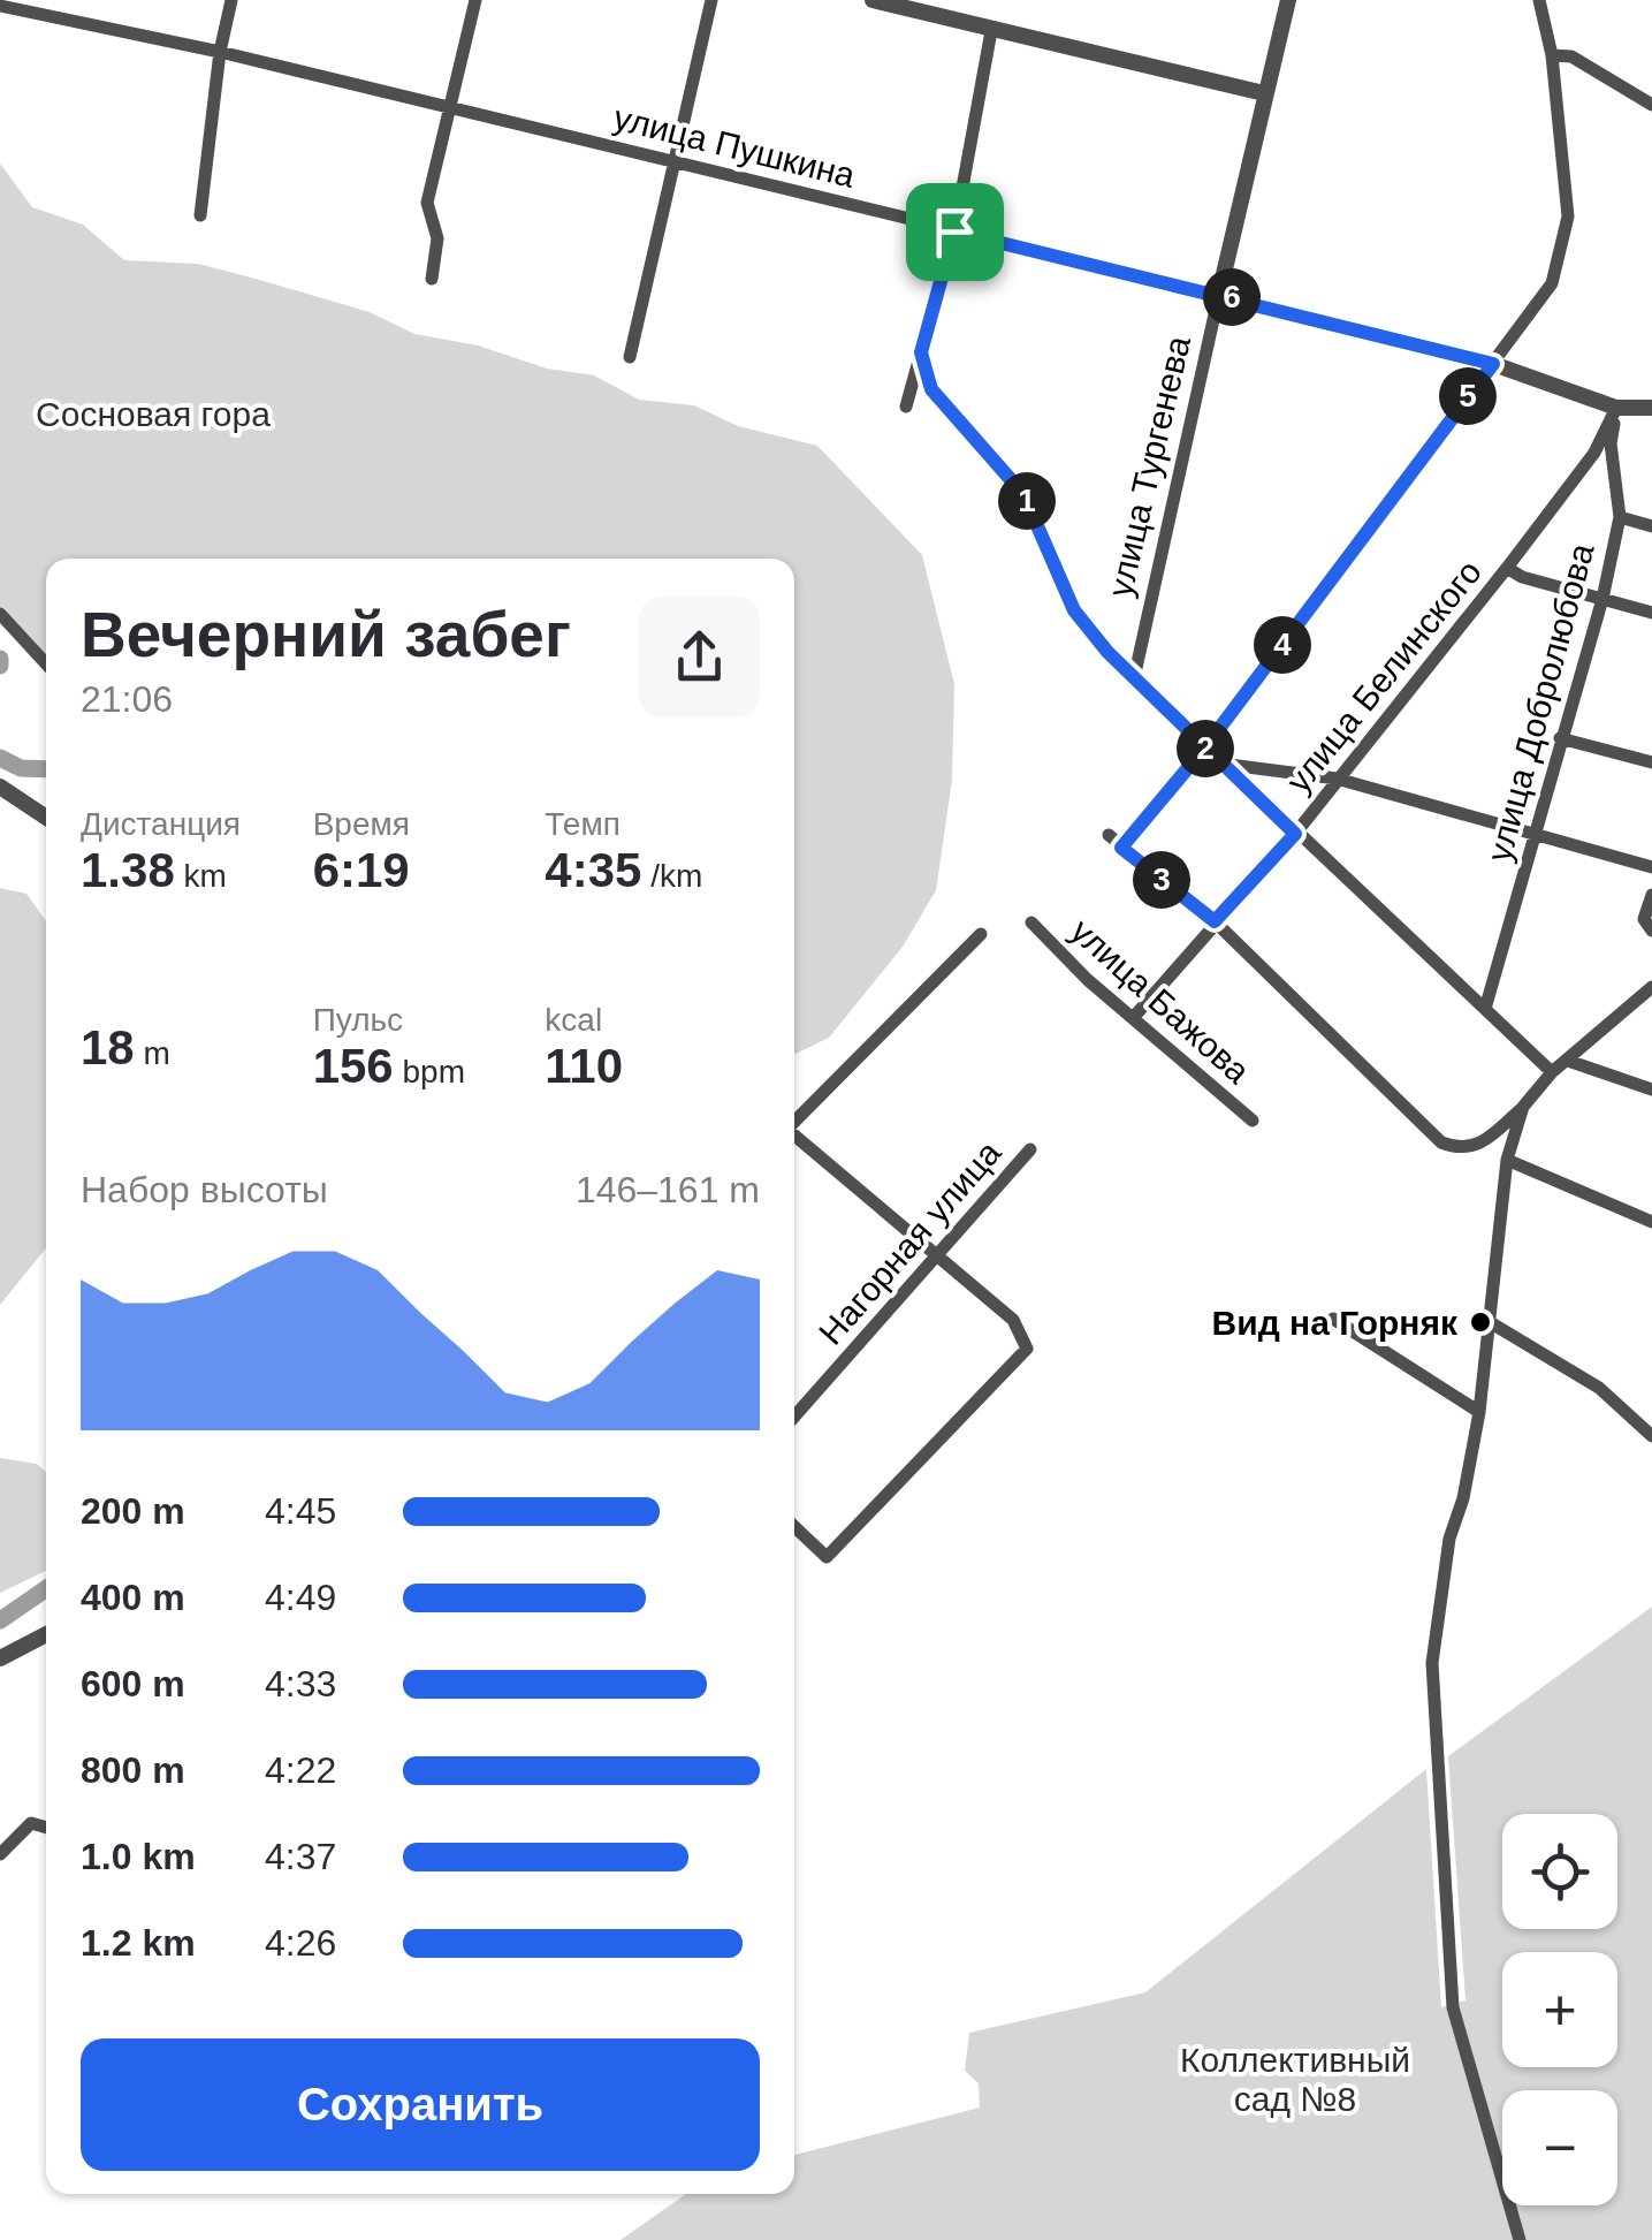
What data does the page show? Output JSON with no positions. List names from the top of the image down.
{
  "streets": {
    "street": [
      "улица Пушкина",
      "улица Тургенева",
      "улица Белинского",
      "улица Добролюбова",
      "улица Бажова",
      "Нагорная улица"
    ]
  },
  "crossings": [
    ["улица Пушкина", "улица Тургенева"],
    ["улица Пушкина", "улица Белинского"],
    ["улица Пушкина", "улица Добролюбова"],
    ["улица Белинского", "улица Добролюбова"],
    ["улица Белинского", "улица Бажова"]
  ],
  "parks": ["Сосновая гора", "Коллективный сад №8"],
  "places": ["Вид на Горняк"],
  "page": {
    "pins": [
      "6",
      "5",
      "1",
      "4",
      "2",
      "3"
    ],
    "heading": ["Вечерний забег", "21:06"],
    "stats": [
      ["Дистанция", "1.38 km"],
      ["Время", "6:19"],
      ["Темп", "4:35 /km"],
      ["18 m"],
      ["Пульс", "156 bpm"],
      ["kcal", "110"]
    ],
    "chart": ["Набор высоты", "146–161 m"],
    "list": [
      {
        "name": "200 m",
        "note": "4:45"
      },
      {
        "name": "400 m",
        "note": "4:49"
      },
      {
        "name": "600 m",
        "note": "4:33"
      },
      {
        "name": "800 m",
        "note": "4:22"
      },
      {
        "name": "1.0 km",
        "note": "4:37"
      },
      {
        "name": "1.2 km",
        "note": "4:26"
      }
    ],
    "map_buttons": ["+", "−"],
    "buttons": "Сохранить"
  }
}
